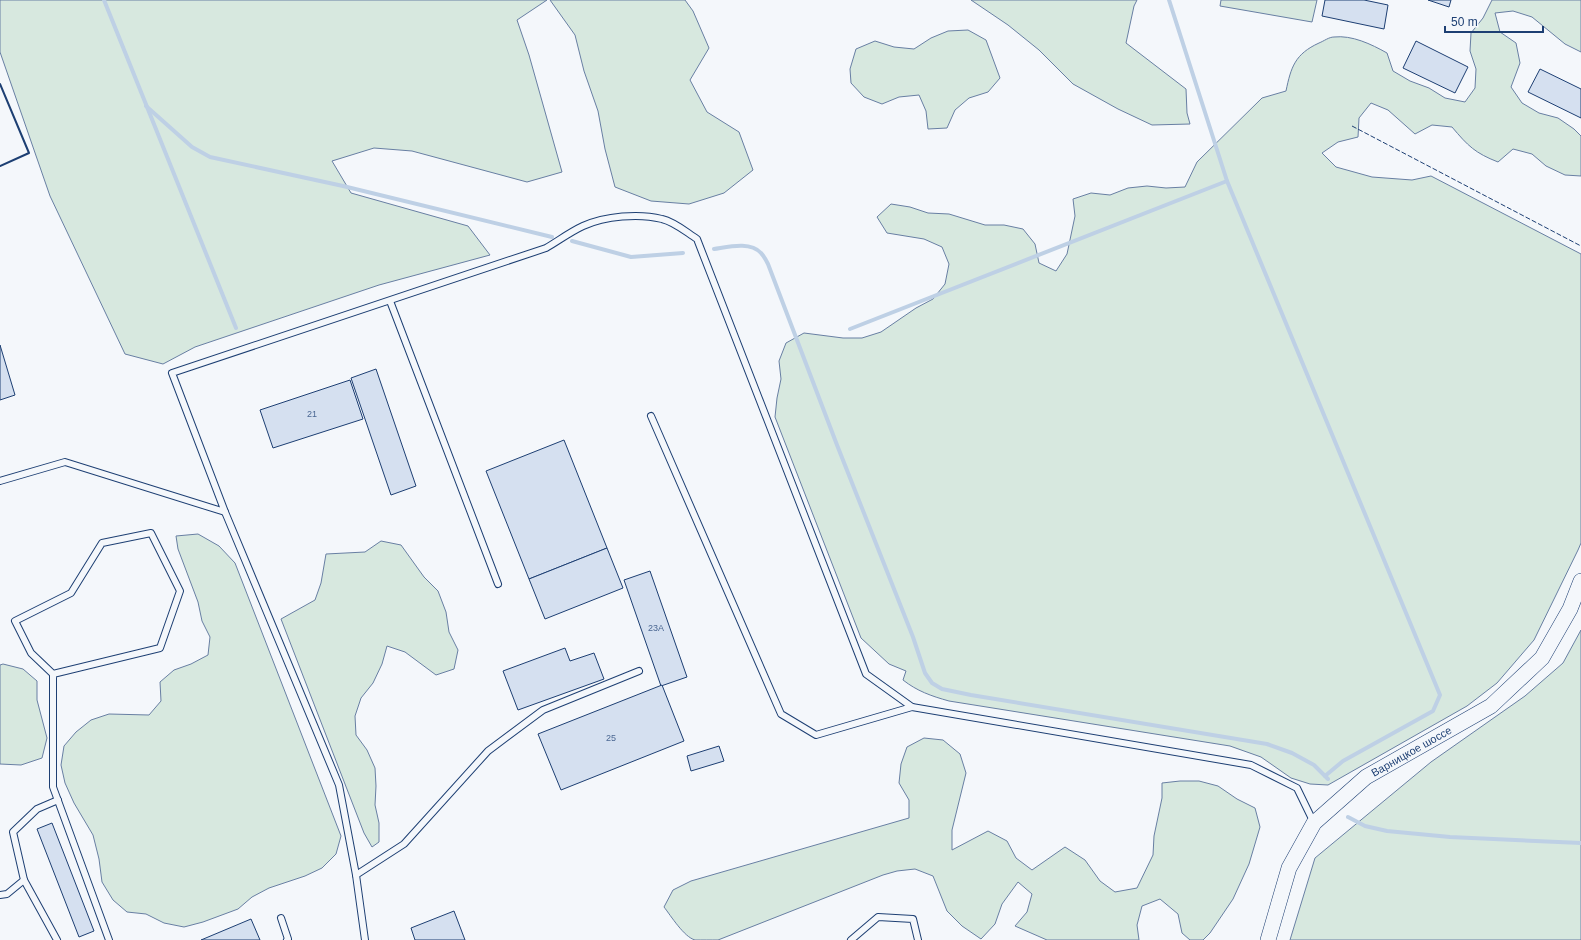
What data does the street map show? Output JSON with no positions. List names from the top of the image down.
{
  "streets": {
    "street": ["Варницкое шоссе"]
  },
  "house_numbers": ["21", "23А", "25"],
  "scale_bar": "50 m"
}
